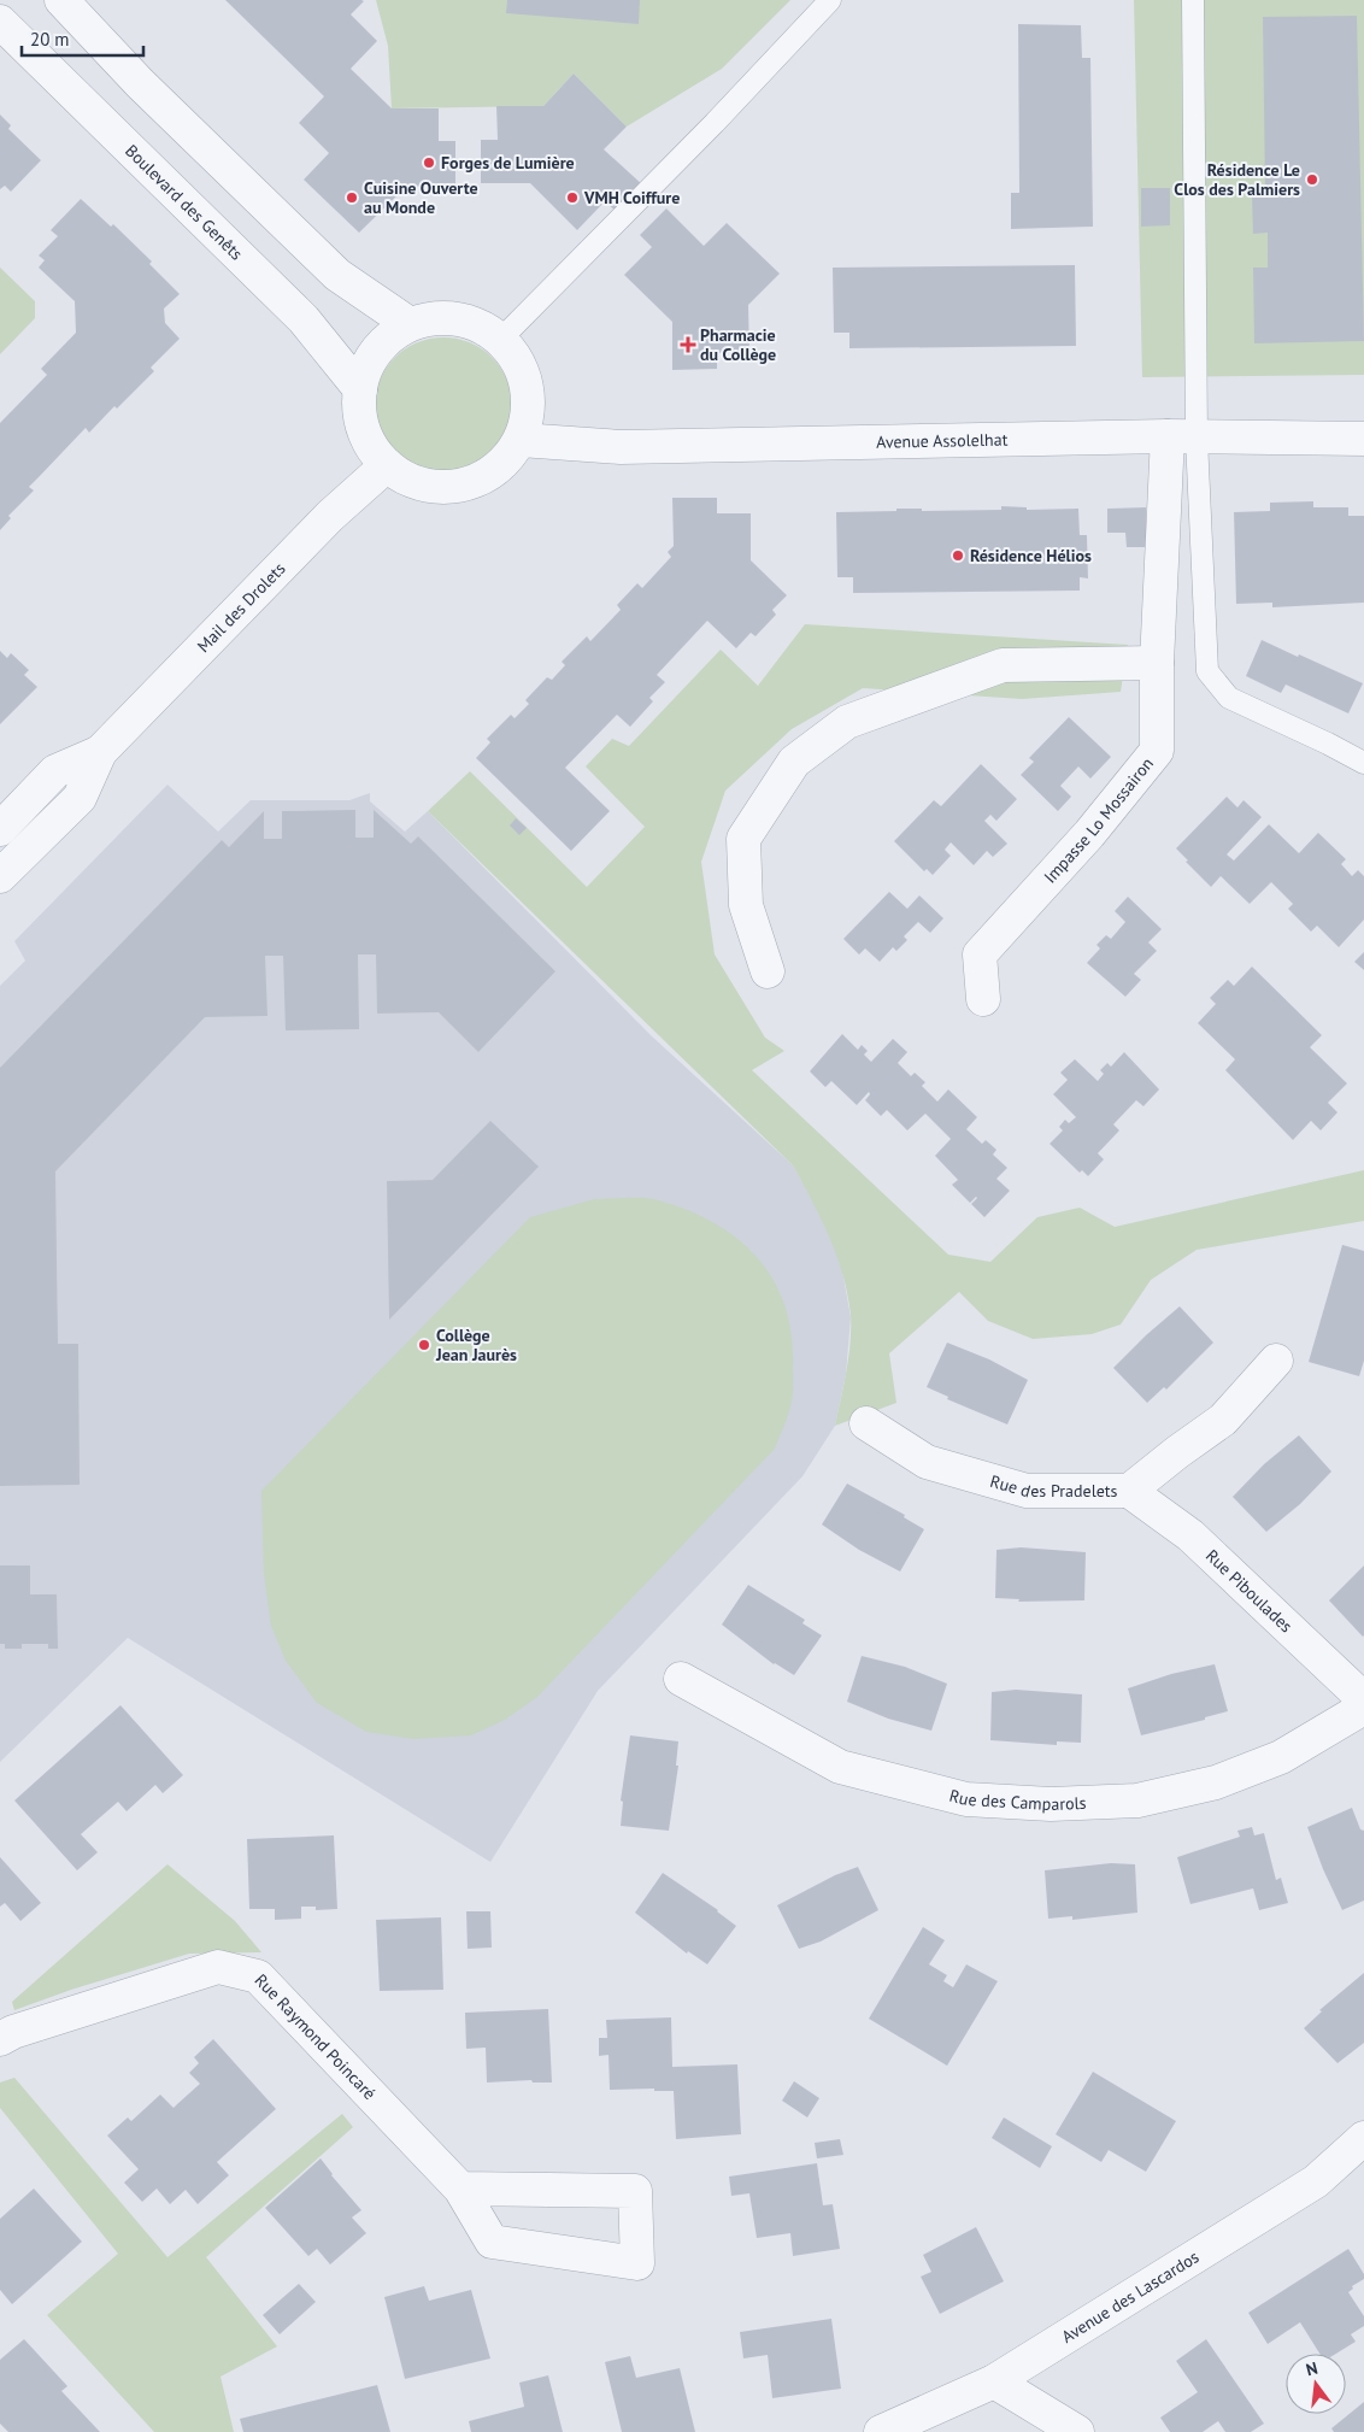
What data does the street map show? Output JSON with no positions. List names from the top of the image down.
{
  "streets": {
    "street": [
      "Boulevard des Genêts",
      "Avenue Assolelhat",
      "Mail des Drolets",
      "Impasse Lo Mossairon",
      "Rue des Pradelets",
      "Rue Piboulades",
      "Rue des Camparols",
      "Rue Raymond Poincaré",
      "Avenue des Lascardos"
    ]
  },
  "crossings": [
    ["Boulevard des Genêts", "Avenue Assolelhat"],
    ["Boulevard des Genêts", "Mail des Drolets"],
    ["Avenue Assolelhat", "Mail des Drolets"],
    ["Avenue Assolelhat", "Impasse Lo Mossairon"],
    ["Rue des Pradelets", "Rue Piboulades"]
  ],
  "places": {
    "other": [
      "Forges de Lumière",
      "Résidence Le Clos des Palmiers",
      "Cuisine Ouverte au Monde",
      "VMH Coiffure",
      "Résidence Hélios",
      "Collège Jean Jaurès"
    ],
    "health": ["Pharmacie du Collège"]
  },
  "scale_bar": "20 m",
  "north": "top"
}
